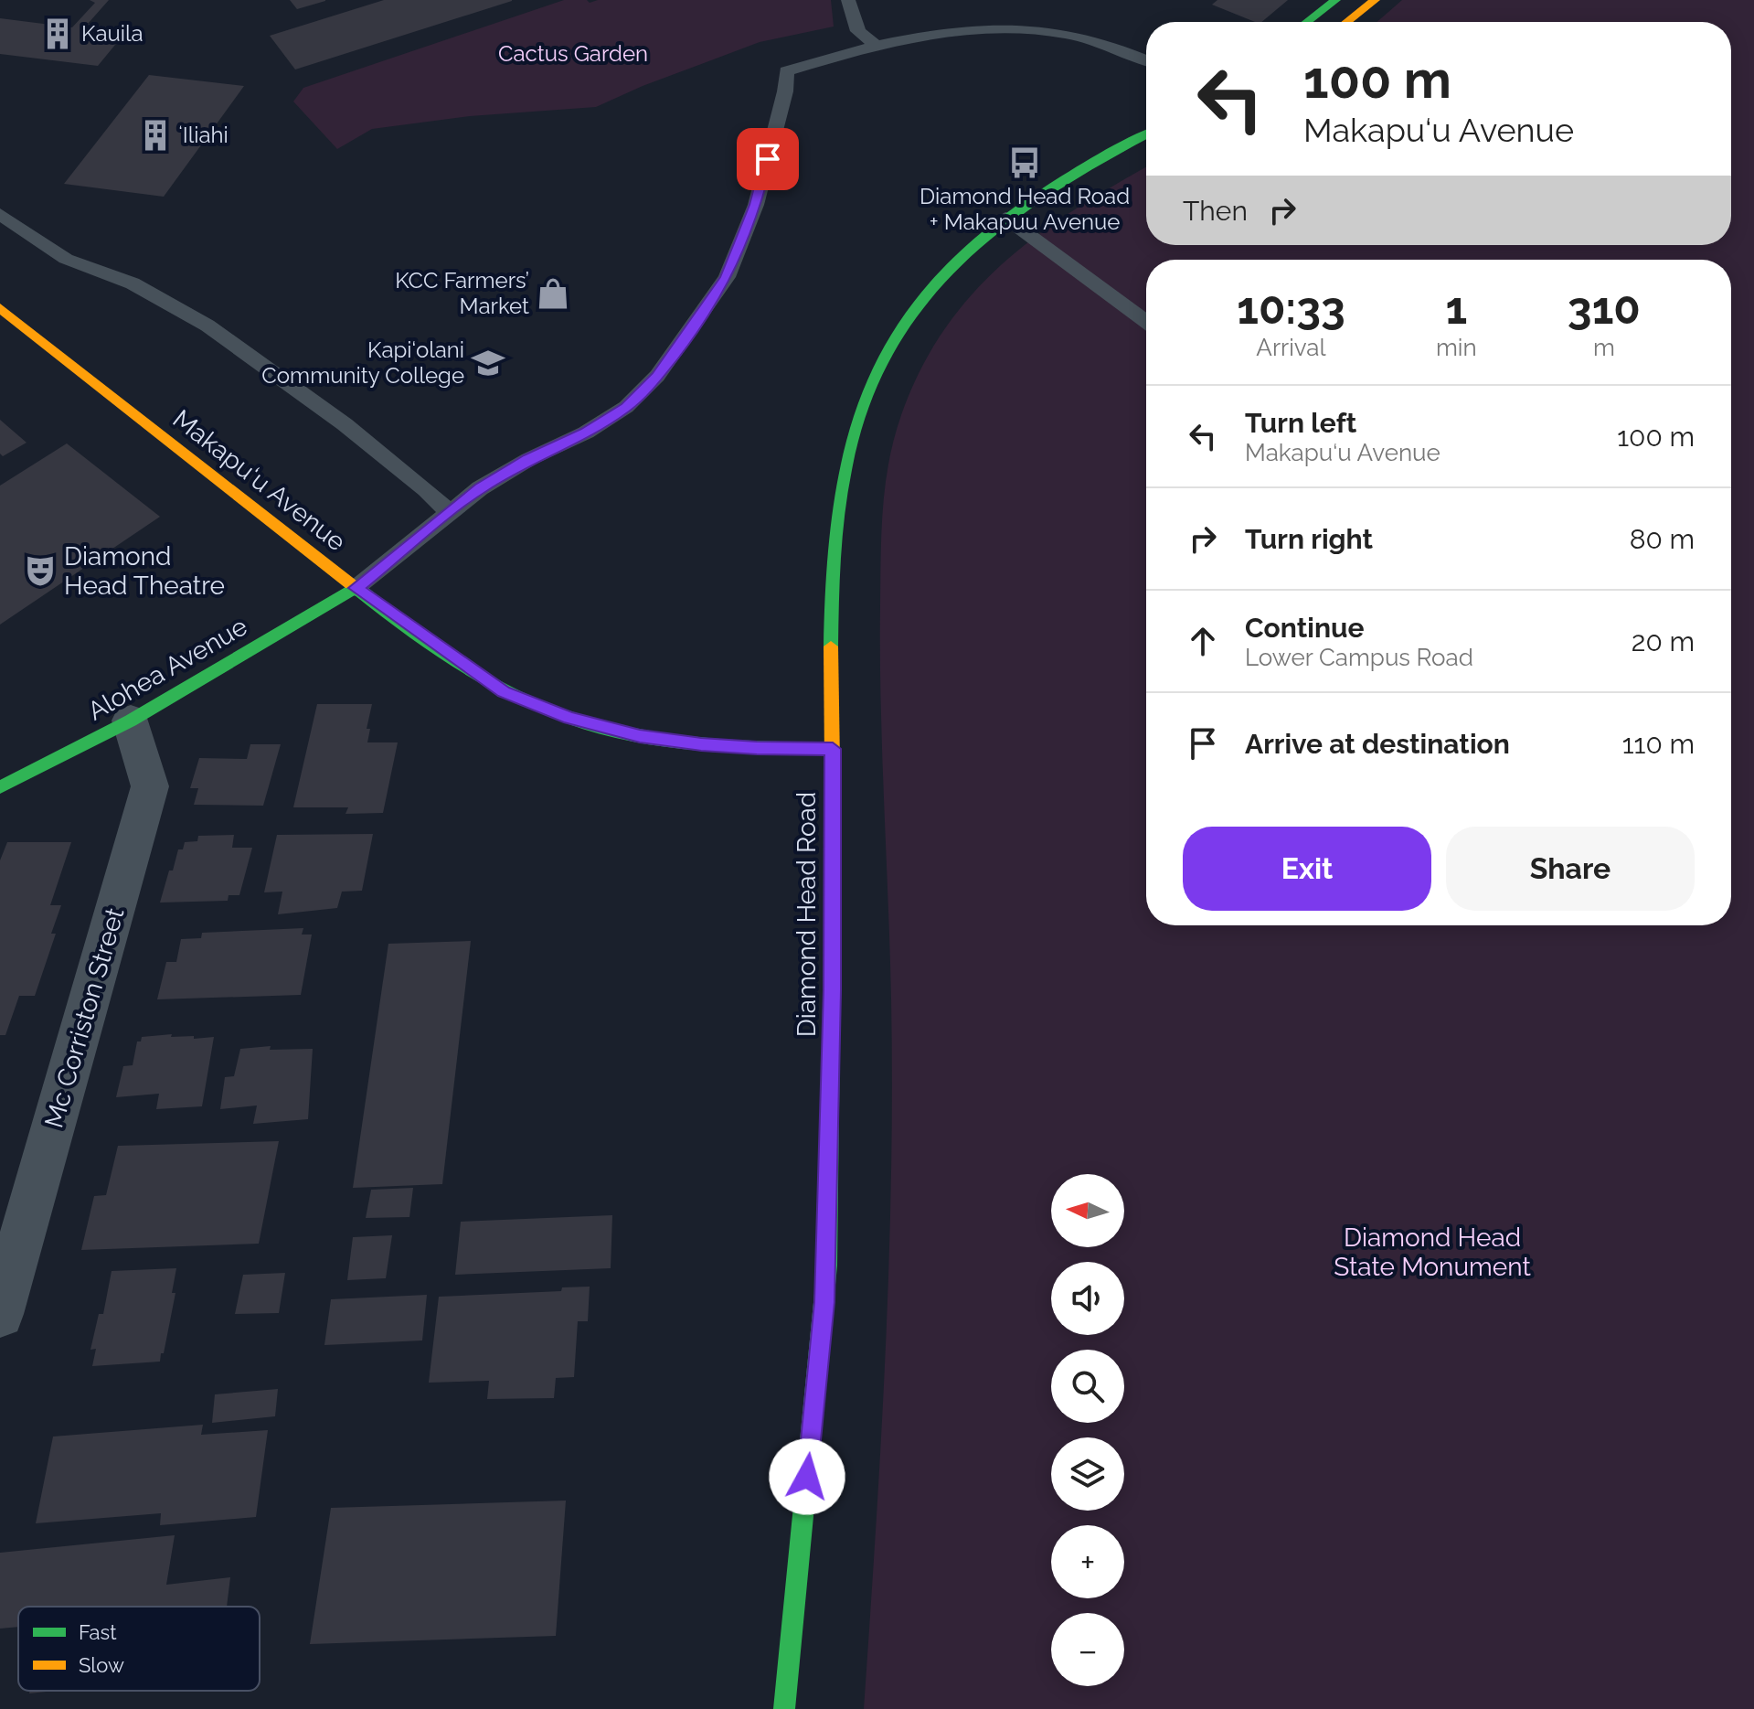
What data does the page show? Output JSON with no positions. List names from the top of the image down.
{
  "streets": {
    "street": [
      "Makapu‘u Avenue",
      "Alohea Avenue",
      "Diamond Head Road",
      "Mc Corriston Street"
    ]
  },
  "crossings": [
    ["Makapu‘u Avenue", "Alohea Avenue"],
    ["Makapu‘u Avenue", "Diamond Head Road"],
    ["Alohea Avenue", "Mc Corriston Street"]
  ],
  "parks": ["Cactus Garden", "Diamond Head State Monument"],
  "places": {
    "building": ["Kauila", "ʻIliahi"],
    "bus stop": ["Diamond Head Road + Makapuu Avenue"],
    "shop": ["KCC Farmers’ Market"],
    "school or university": ["Kapi‘olani Community College"],
    "theatre": ["Diamond Head Theatre"]
  },
  "legend": ["Fast", "Slow"],
  "north": "left",
  "page": {
    "turn": ["100 m", "Makapu‘u Avenue"],
    "then": "Then",
    "eta": [
      "10:33",
      "Arrival",
      "1",
      "min",
      "310",
      "m"
    ],
    "list": [
      {
        "name": "Turn left",
        "note": "Makapu‘u Avenue",
        "value": "100 m"
      },
      {
        "name": "Turn right",
        "value": "80 m"
      },
      {
        "name": "Continue",
        "note": "Lower Campus Road",
        "value": "20 m"
      },
      {
        "name": "Arrive at destination",
        "value": "110 m"
      }
    ],
    "buttons": ["Exit", "Share"],
    "map_buttons": ["+", "−"]
  }
}
